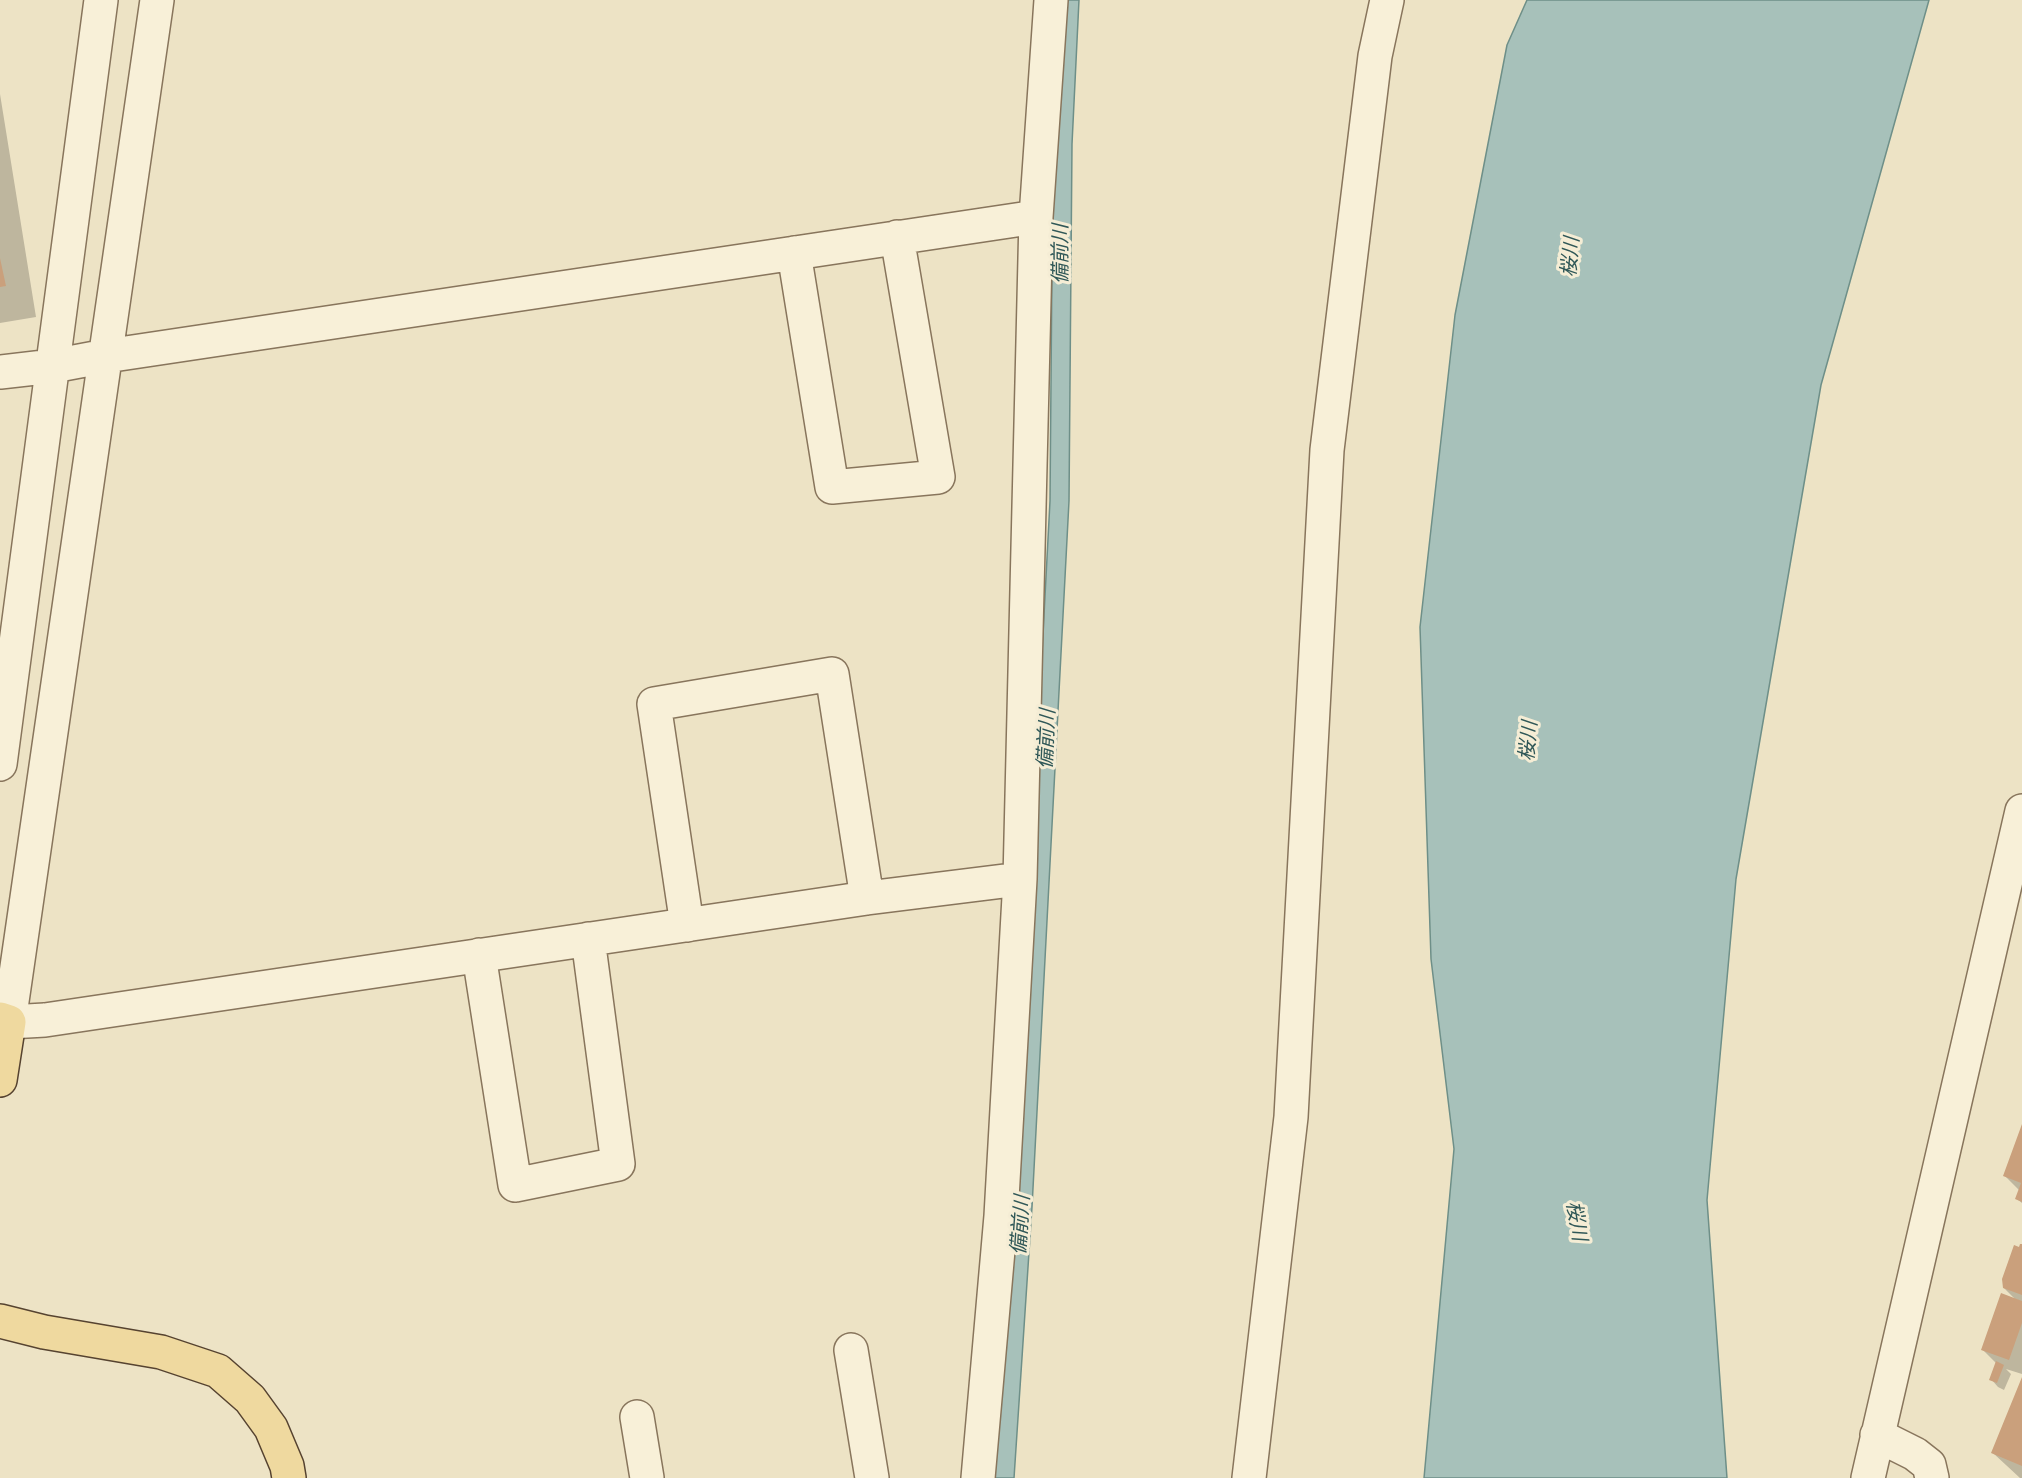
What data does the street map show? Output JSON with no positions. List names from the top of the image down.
{
  "water": ["備前川", "桜川"]
}
